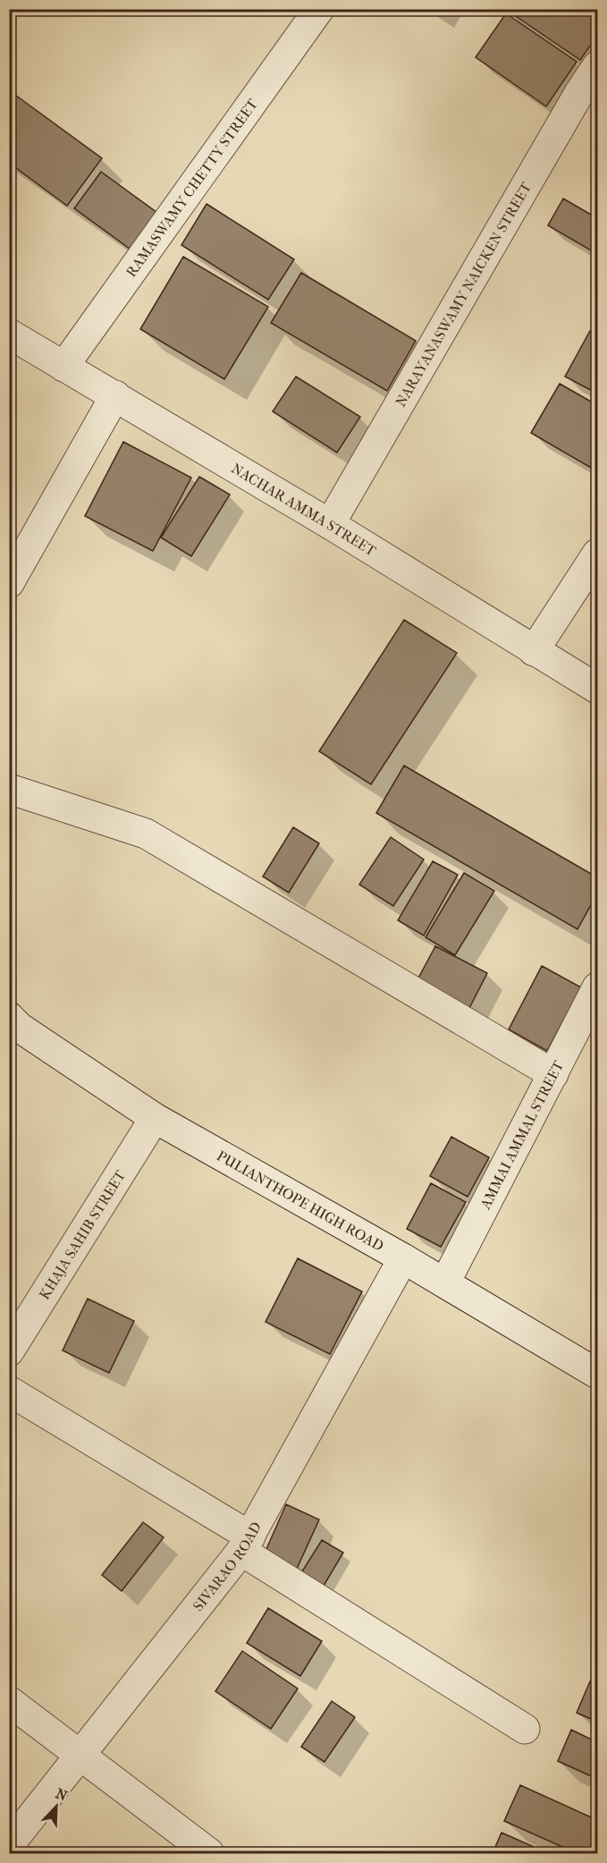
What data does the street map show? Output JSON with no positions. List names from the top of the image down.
{
  "streets": {
    "street": [
      "RAMASWAMY CHETTY STREET",
      "NARAYANASWAMY NAICKEN STREET",
      "NACHAR AMMA STREET",
      "AMMAI AMMAL STREET",
      "PULIANTHOPE HIGH ROAD",
      "KHAJA SAHIB STREET",
      "SIVARAO ROAD"
    ]
  },
  "crossings": [
    ["RAMASWAMY CHETTY STREET", "NACHAR AMMA STREET"],
    ["NARAYANASWAMY NAICKEN STREET", "NACHAR AMMA STREET"],
    ["AMMAI AMMAL STREET", "PULIANTHOPE HIGH ROAD"],
    ["PULIANTHOPE HIGH ROAD", "KHAJA SAHIB STREET"],
    ["PULIANTHOPE HIGH ROAD", "SIVARAO ROAD"]
  ],
  "north": "top right"
}
